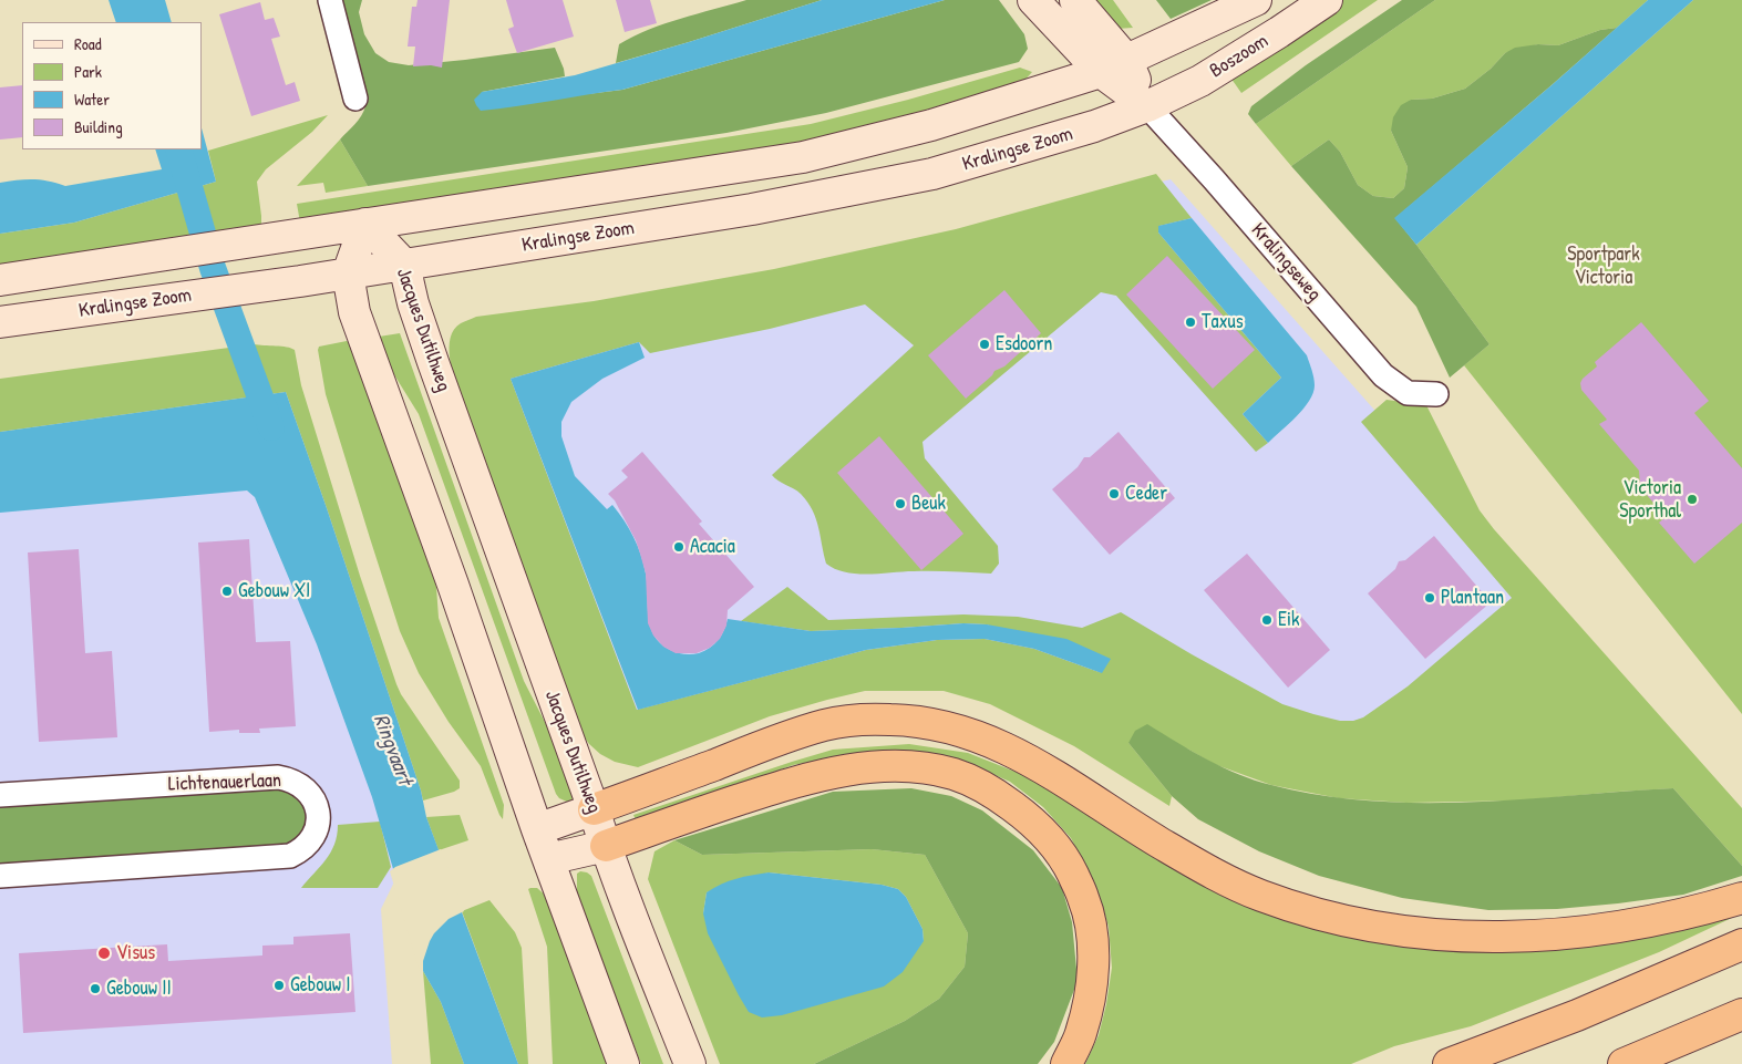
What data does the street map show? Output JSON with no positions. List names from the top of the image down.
{
  "streets": {
    "main road": [
      "Boszoom",
      "Kralingse Zoom",
      "Kralingseweg",
      "Jacques Dutilhweg"
    ],
    "street": ["Lichtenauerlaan"]
  },
  "crossings": [
    ["Boszoom", "Kralingse Zoom"],
    ["Boszoom", "Kralingseweg"],
    ["Kralingse Zoom", "Kralingseweg"],
    ["Kralingse Zoom", "Jacques Dutilhweg"]
  ],
  "water": ["Ringvaart"],
  "parks": ["Sportpark Victoria"],
  "places": [
    "Taxus",
    "Esdoorn",
    "Ceder",
    "Victoria Sporthal",
    "Beuk",
    "Acacia",
    "Gebouw XI",
    "Plantaan",
    "Eik",
    "Visus",
    "Gebouw I",
    "Gebouw II"
  ],
  "legend": [
    "Road",
    "Park",
    "Water",
    "Building"
  ]
}
